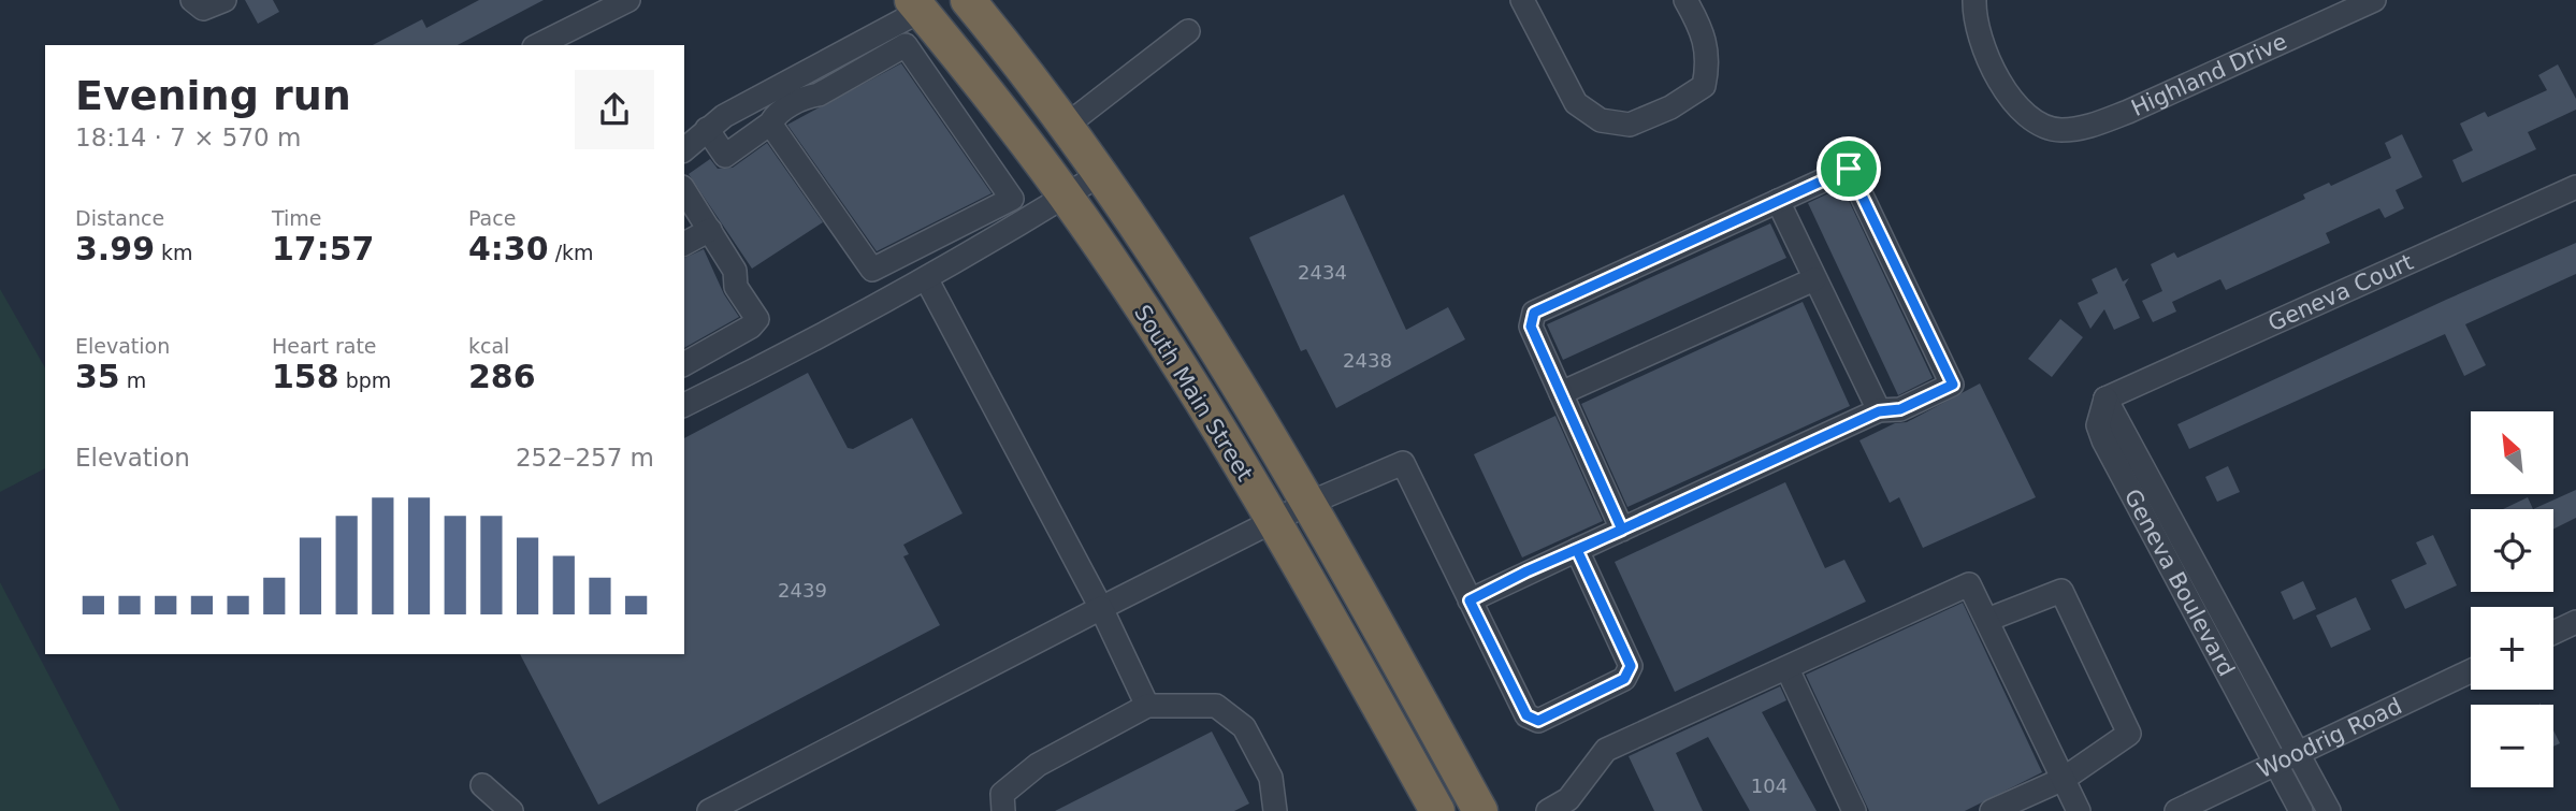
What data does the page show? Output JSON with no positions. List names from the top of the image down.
{
  "streets": {
    "highway": ["South Main Street"],
    "street": [
      "Highland Drive",
      "Geneva Court",
      "Geneva Boulevard",
      "Woodrig Road"
    ]
  },
  "crossings": [
    ["Geneva Court", "Geneva Boulevard"],
    ["Geneva Boulevard", "Woodrig Road"]
  ],
  "house_numbers": [
    "2434",
    "2438",
    "2439",
    "104"
  ],
  "north": "top left",
  "page": {
    "heading": ["Evening run", "18:14 · 7 × 570 m"],
    "stats": [
      ["Distance", "3.99 km"],
      ["Time", "17:57"],
      ["Pace", "4:30 /km"],
      ["Elevation", "35 m"],
      ["Heart rate", "158 bpm"],
      ["kcal", "286"]
    ],
    "map_buttons": ["+", "−"],
    "chart": ["Elevation", "252–257 m"]
  }
}
